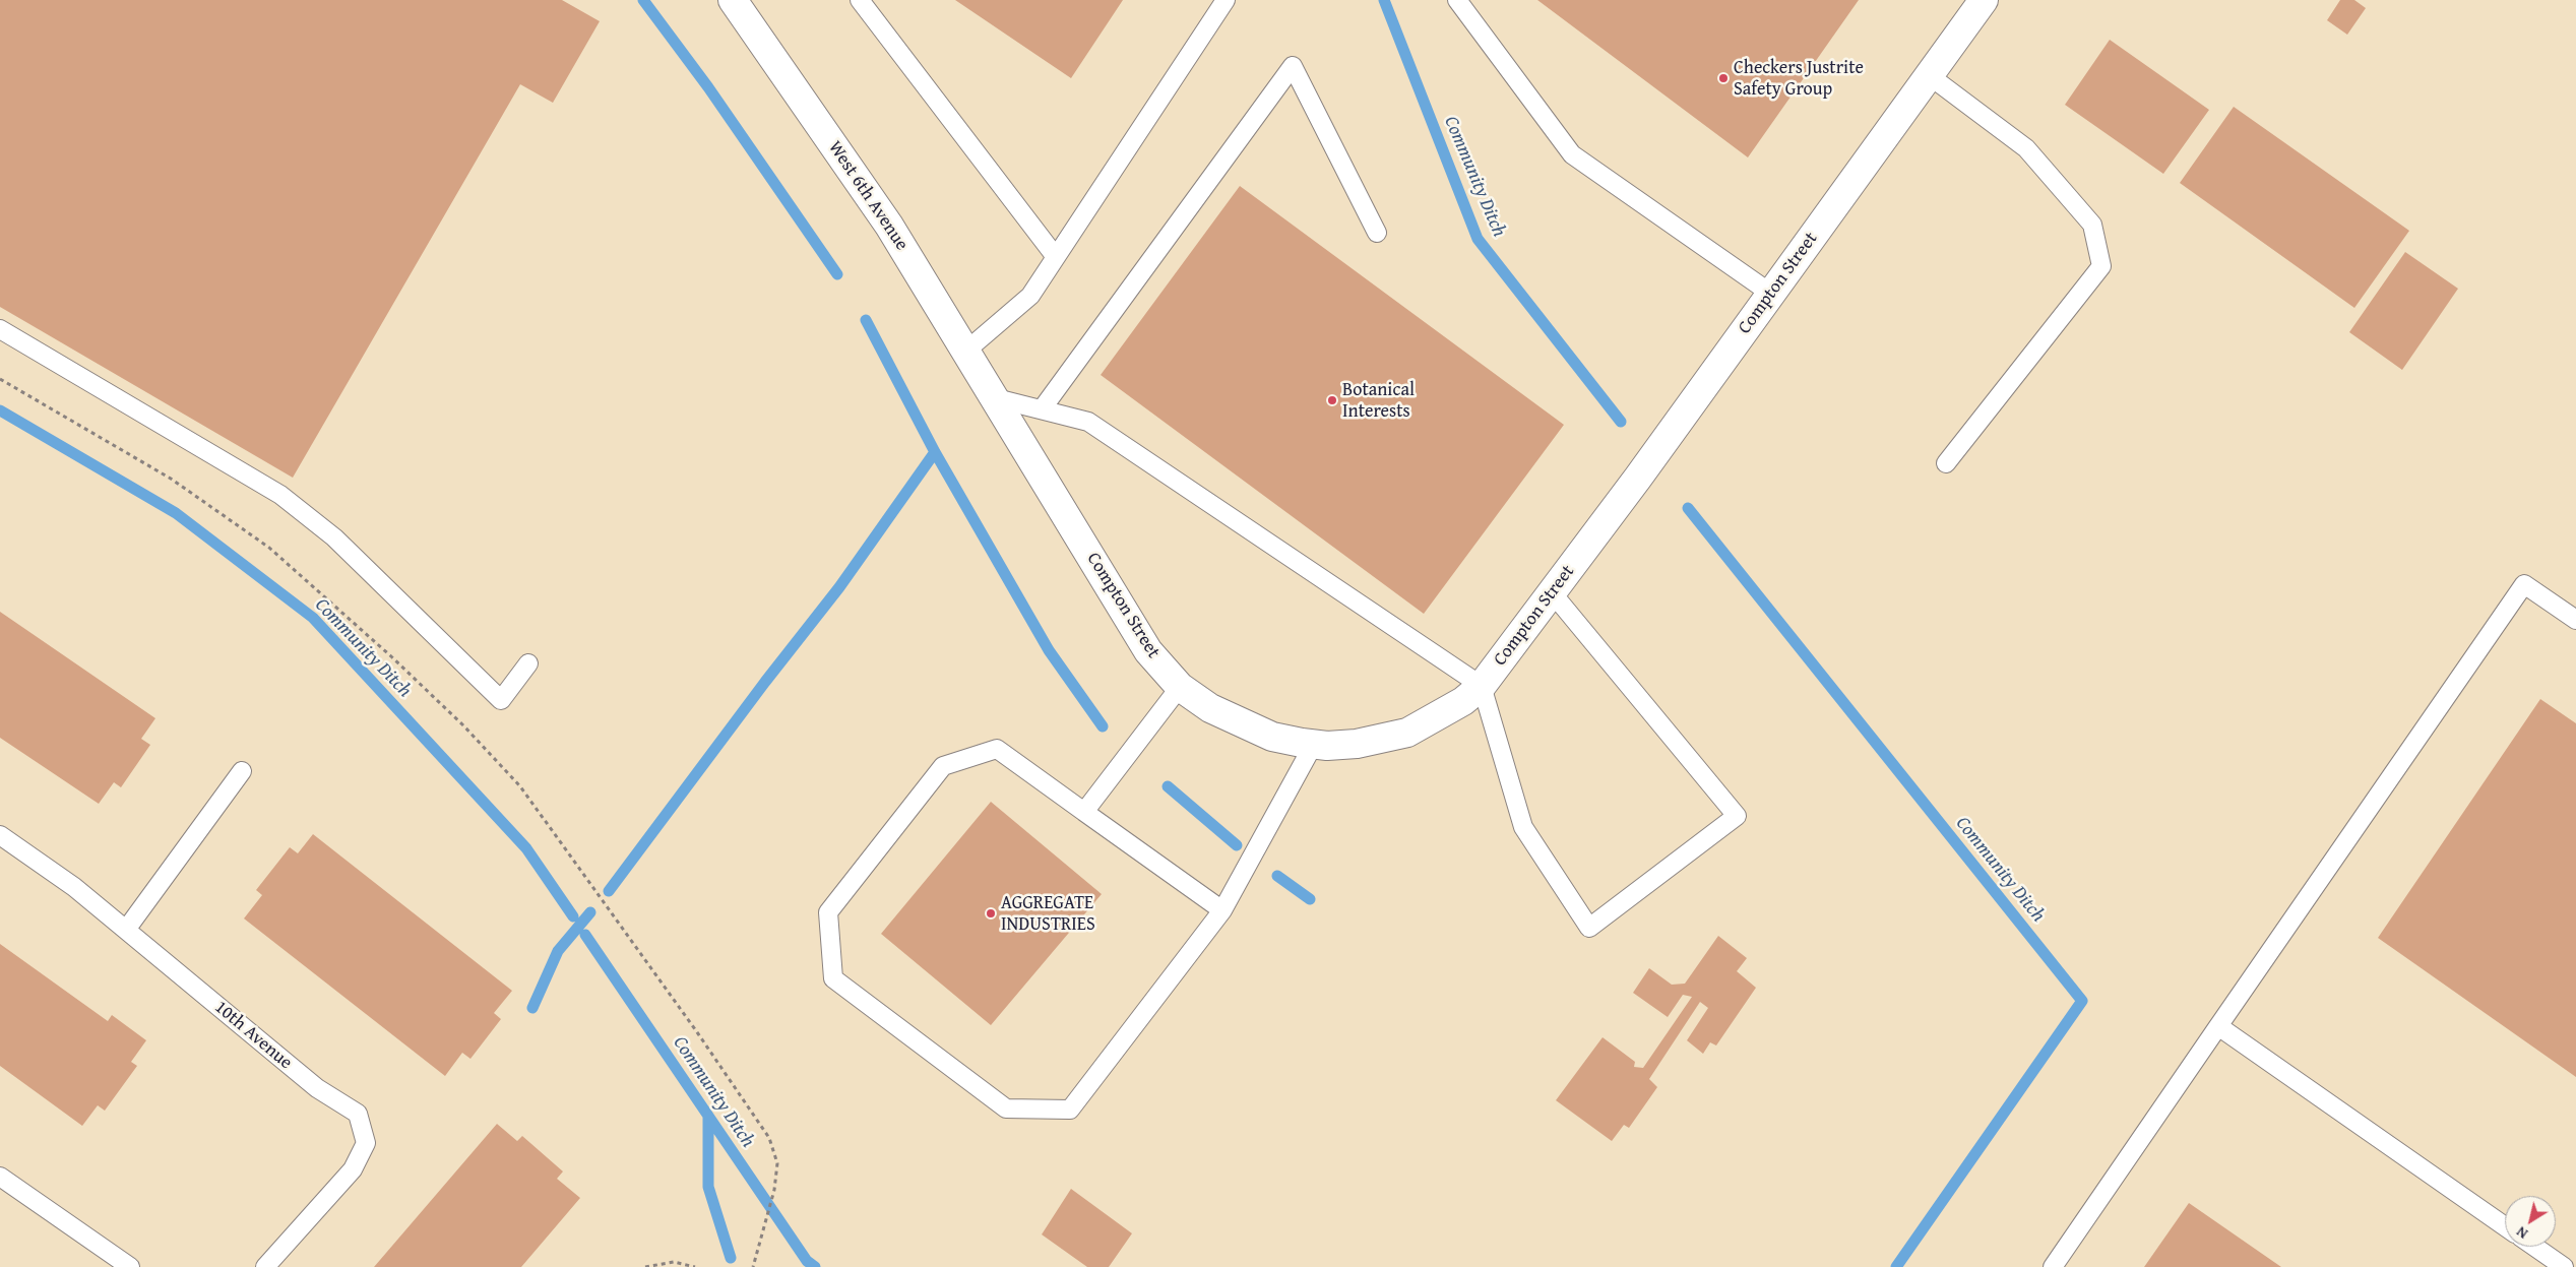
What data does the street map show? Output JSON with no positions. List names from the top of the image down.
{
  "streets": {
    "street": ["West 6th Avenue", "Compton Street"],
    "lane": ["10th Avenue"]
  },
  "crossings": [
    ["West 6th Avenue", "Compton Street"]
  ],
  "water": ["Community Ditch"],
  "places": ["Checkers Justrite Safety Group", "Botanical Interests", "AGGREGATE INDUSTRIES"],
  "north": "bottom left"
}
